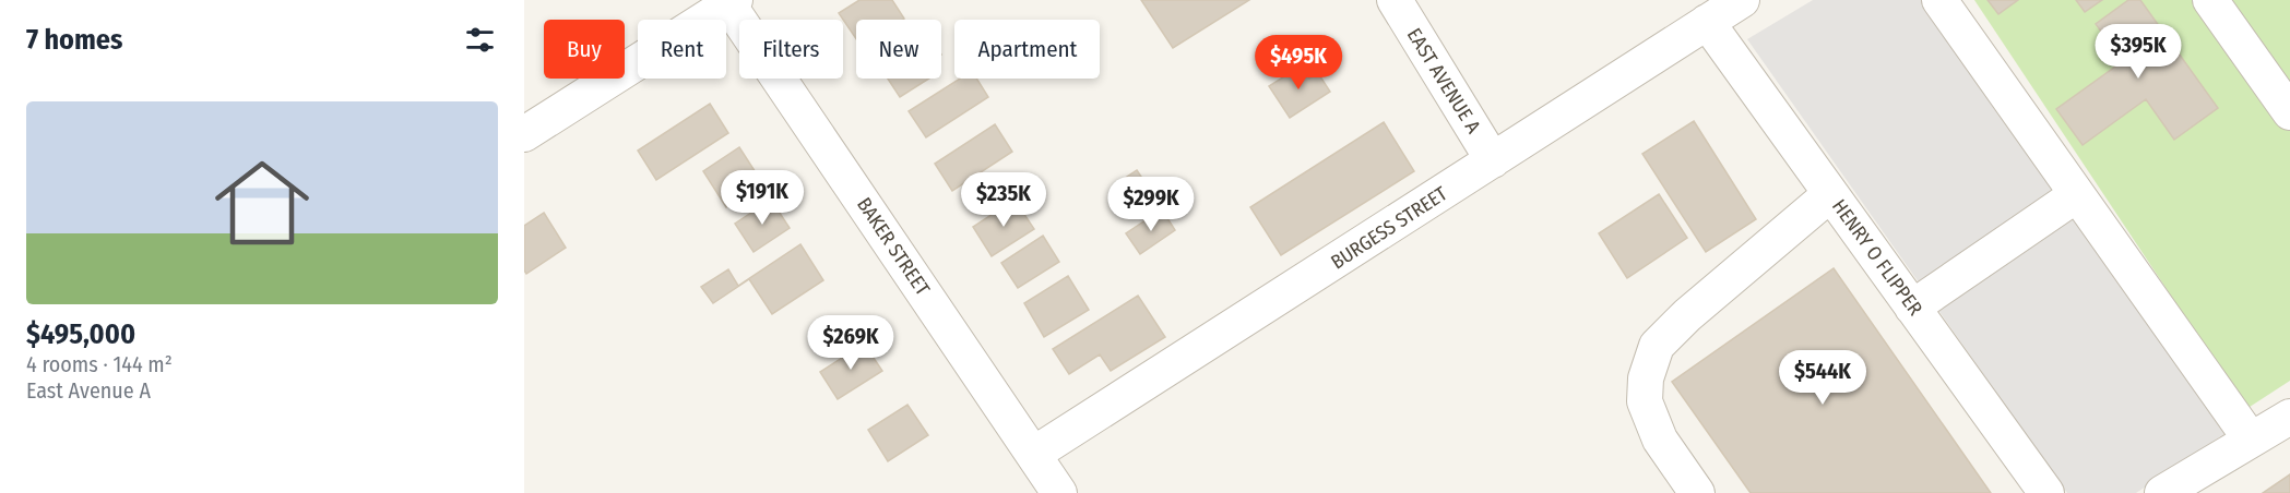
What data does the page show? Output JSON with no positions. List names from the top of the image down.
{
  "streets": {
    "street": [
      "EAST AVENUE A",
      "BURGESS STREET",
      "BAKER STREET",
      "HENRY O FLIPPER"
    ]
  },
  "crossings": [
    ["EAST AVENUE A", "BURGESS STREET"],
    ["BURGESS STREET", "BAKER STREET"],
    ["BURGESS STREET", "HENRY O FLIPPER"]
  ],
  "page": {
    "heading": "7 homes",
    "chip": [
      "Buy",
      "Rent",
      "Filters",
      "New",
      "Apartment"
    ],
    "price": [
      "$395K",
      "$495K",
      "$191K",
      "$235K",
      "$299K",
      "$269K",
      "$544K"
    ],
    "list": [
      {
        "name": "$495,000",
        "note": "4 rooms · 144 m² · East Avenue A"
      }
    ]
  }
}
